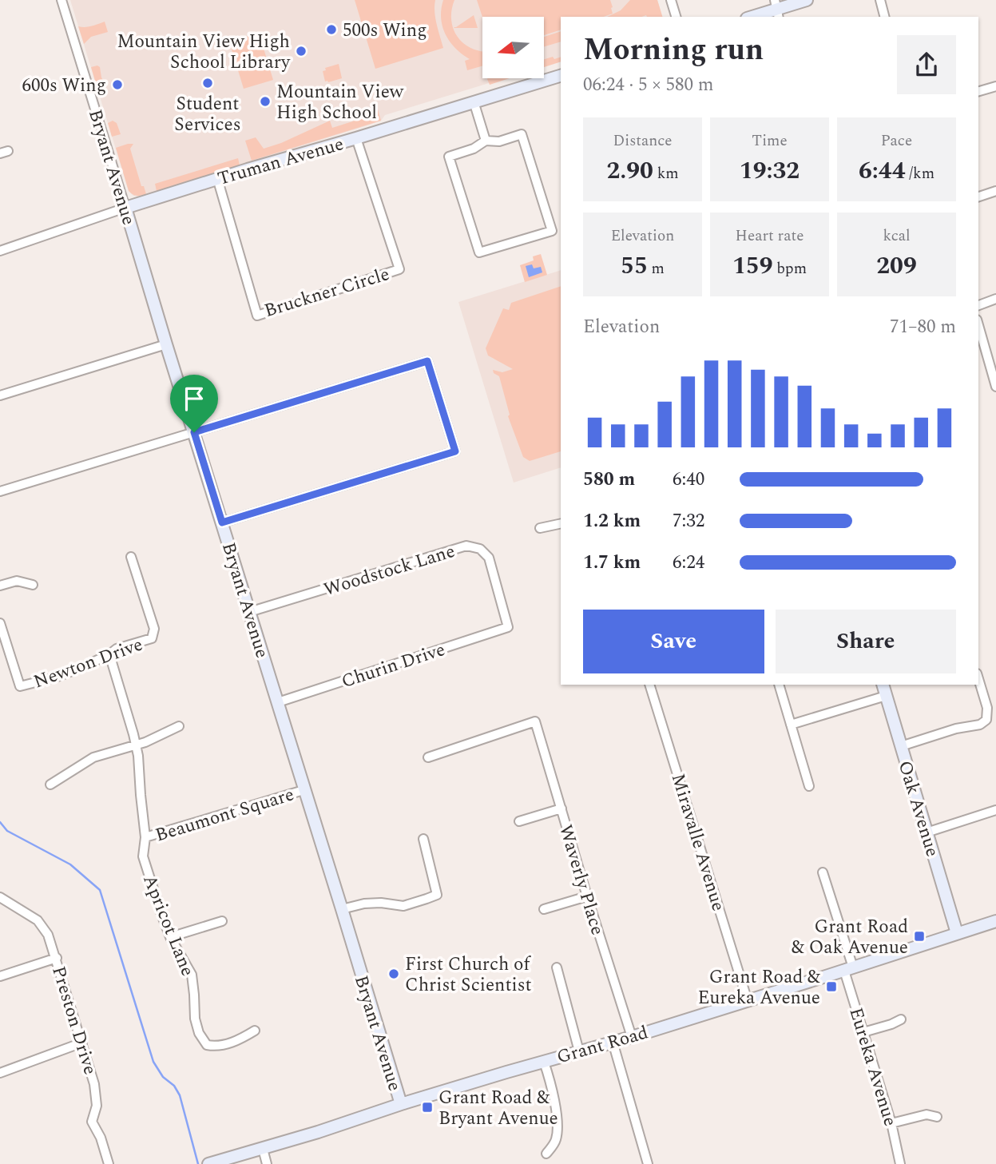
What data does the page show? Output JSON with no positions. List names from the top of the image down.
{
  "streets": {
    "street": [
      "Truman Avenue",
      "Bryant Avenue",
      "Bruckner Circle",
      "Woodstock Lane",
      "Newton Drive",
      "Churin Drive",
      "Oak Avenue",
      "Beaumont Square",
      "Miravalle Avenue",
      "Waverly Place",
      "Apricot Lane",
      "Preston Drive",
      "Grant Road",
      "Eureka Avenue"
    ]
  },
  "crossings": [
    ["Truman Avenue", "Bryant Avenue"],
    ["Truman Avenue", "Bruckner Circle"],
    ["Bryant Avenue", "Woodstock Lane"],
    ["Bryant Avenue", "Churin Drive"],
    ["Bryant Avenue", "Beaumont Square"],
    ["Bryant Avenue", "Grant Road"],
    ["Woodstock Lane", "Churin Drive"],
    ["Newton Drive", "Apricot Lane"],
    ["Oak Avenue", "Grant Road"],
    ["Beaumont Square", "Apricot Lane"],
    ["Miravalle Avenue", "Grant Road"],
    ["Waverly Place", "Grant Road"],
    ["Grant Road", "Eureka Avenue"]
  ],
  "places": {
    "other": [
      "500s Wing",
      "Mountain View High School Library",
      "Student Services",
      "600s Wing",
      "Mountain View High School",
      "First Church of Christ Scientist"
    ],
    "transit": ["Grant Road & Oak Avenue", "Grant Road & Eureka Avenue", "Grant Road & Bryant Avenue"]
  },
  "north": "left",
  "page": {
    "heading": ["Morning run", "06:24 · 5 × 580 m"],
    "stats": [
      ["Distance", "2.90 km"],
      ["Time", "19:32"],
      ["Pace", "6:44 /km"],
      ["Elevation", "55 m"],
      ["Heart rate", "159 bpm"],
      ["kcal", "209"]
    ],
    "chart": ["Elevation", "71–80 m"],
    "list": [
      {
        "name": "580 m",
        "note": "6:40"
      },
      {
        "name": "1.2 km",
        "note": "7:32"
      },
      {
        "name": "1.7 km",
        "note": "6:24"
      }
    ],
    "buttons": ["Save", "Share"]
  }
}
